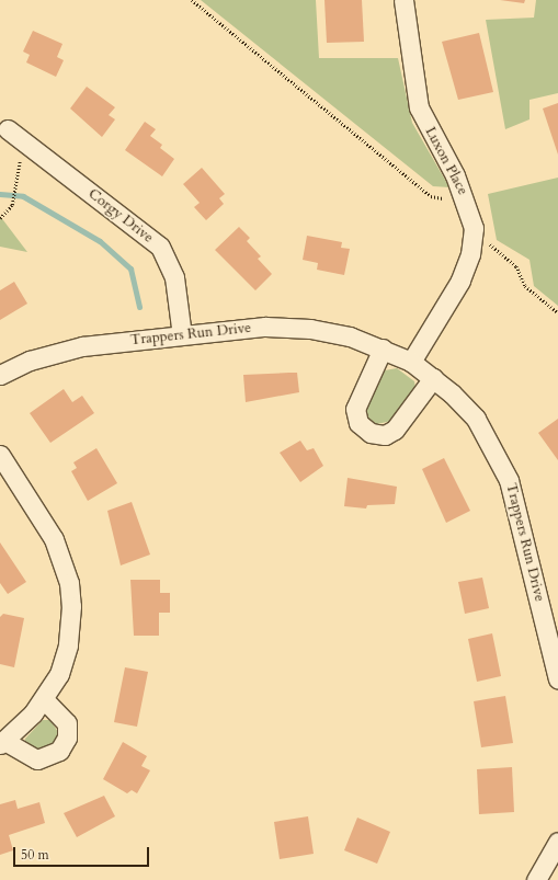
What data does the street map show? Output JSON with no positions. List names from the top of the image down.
{
  "streets": {
    "street": ["Luxon Place", "Corgy Drive", "Trappers Run Drive"]
  },
  "crossings": [
    ["Luxon Place", "Trappers Run Drive"],
    ["Corgy Drive", "Trappers Run Drive"]
  ],
  "scale_bar": "50 m"
}
